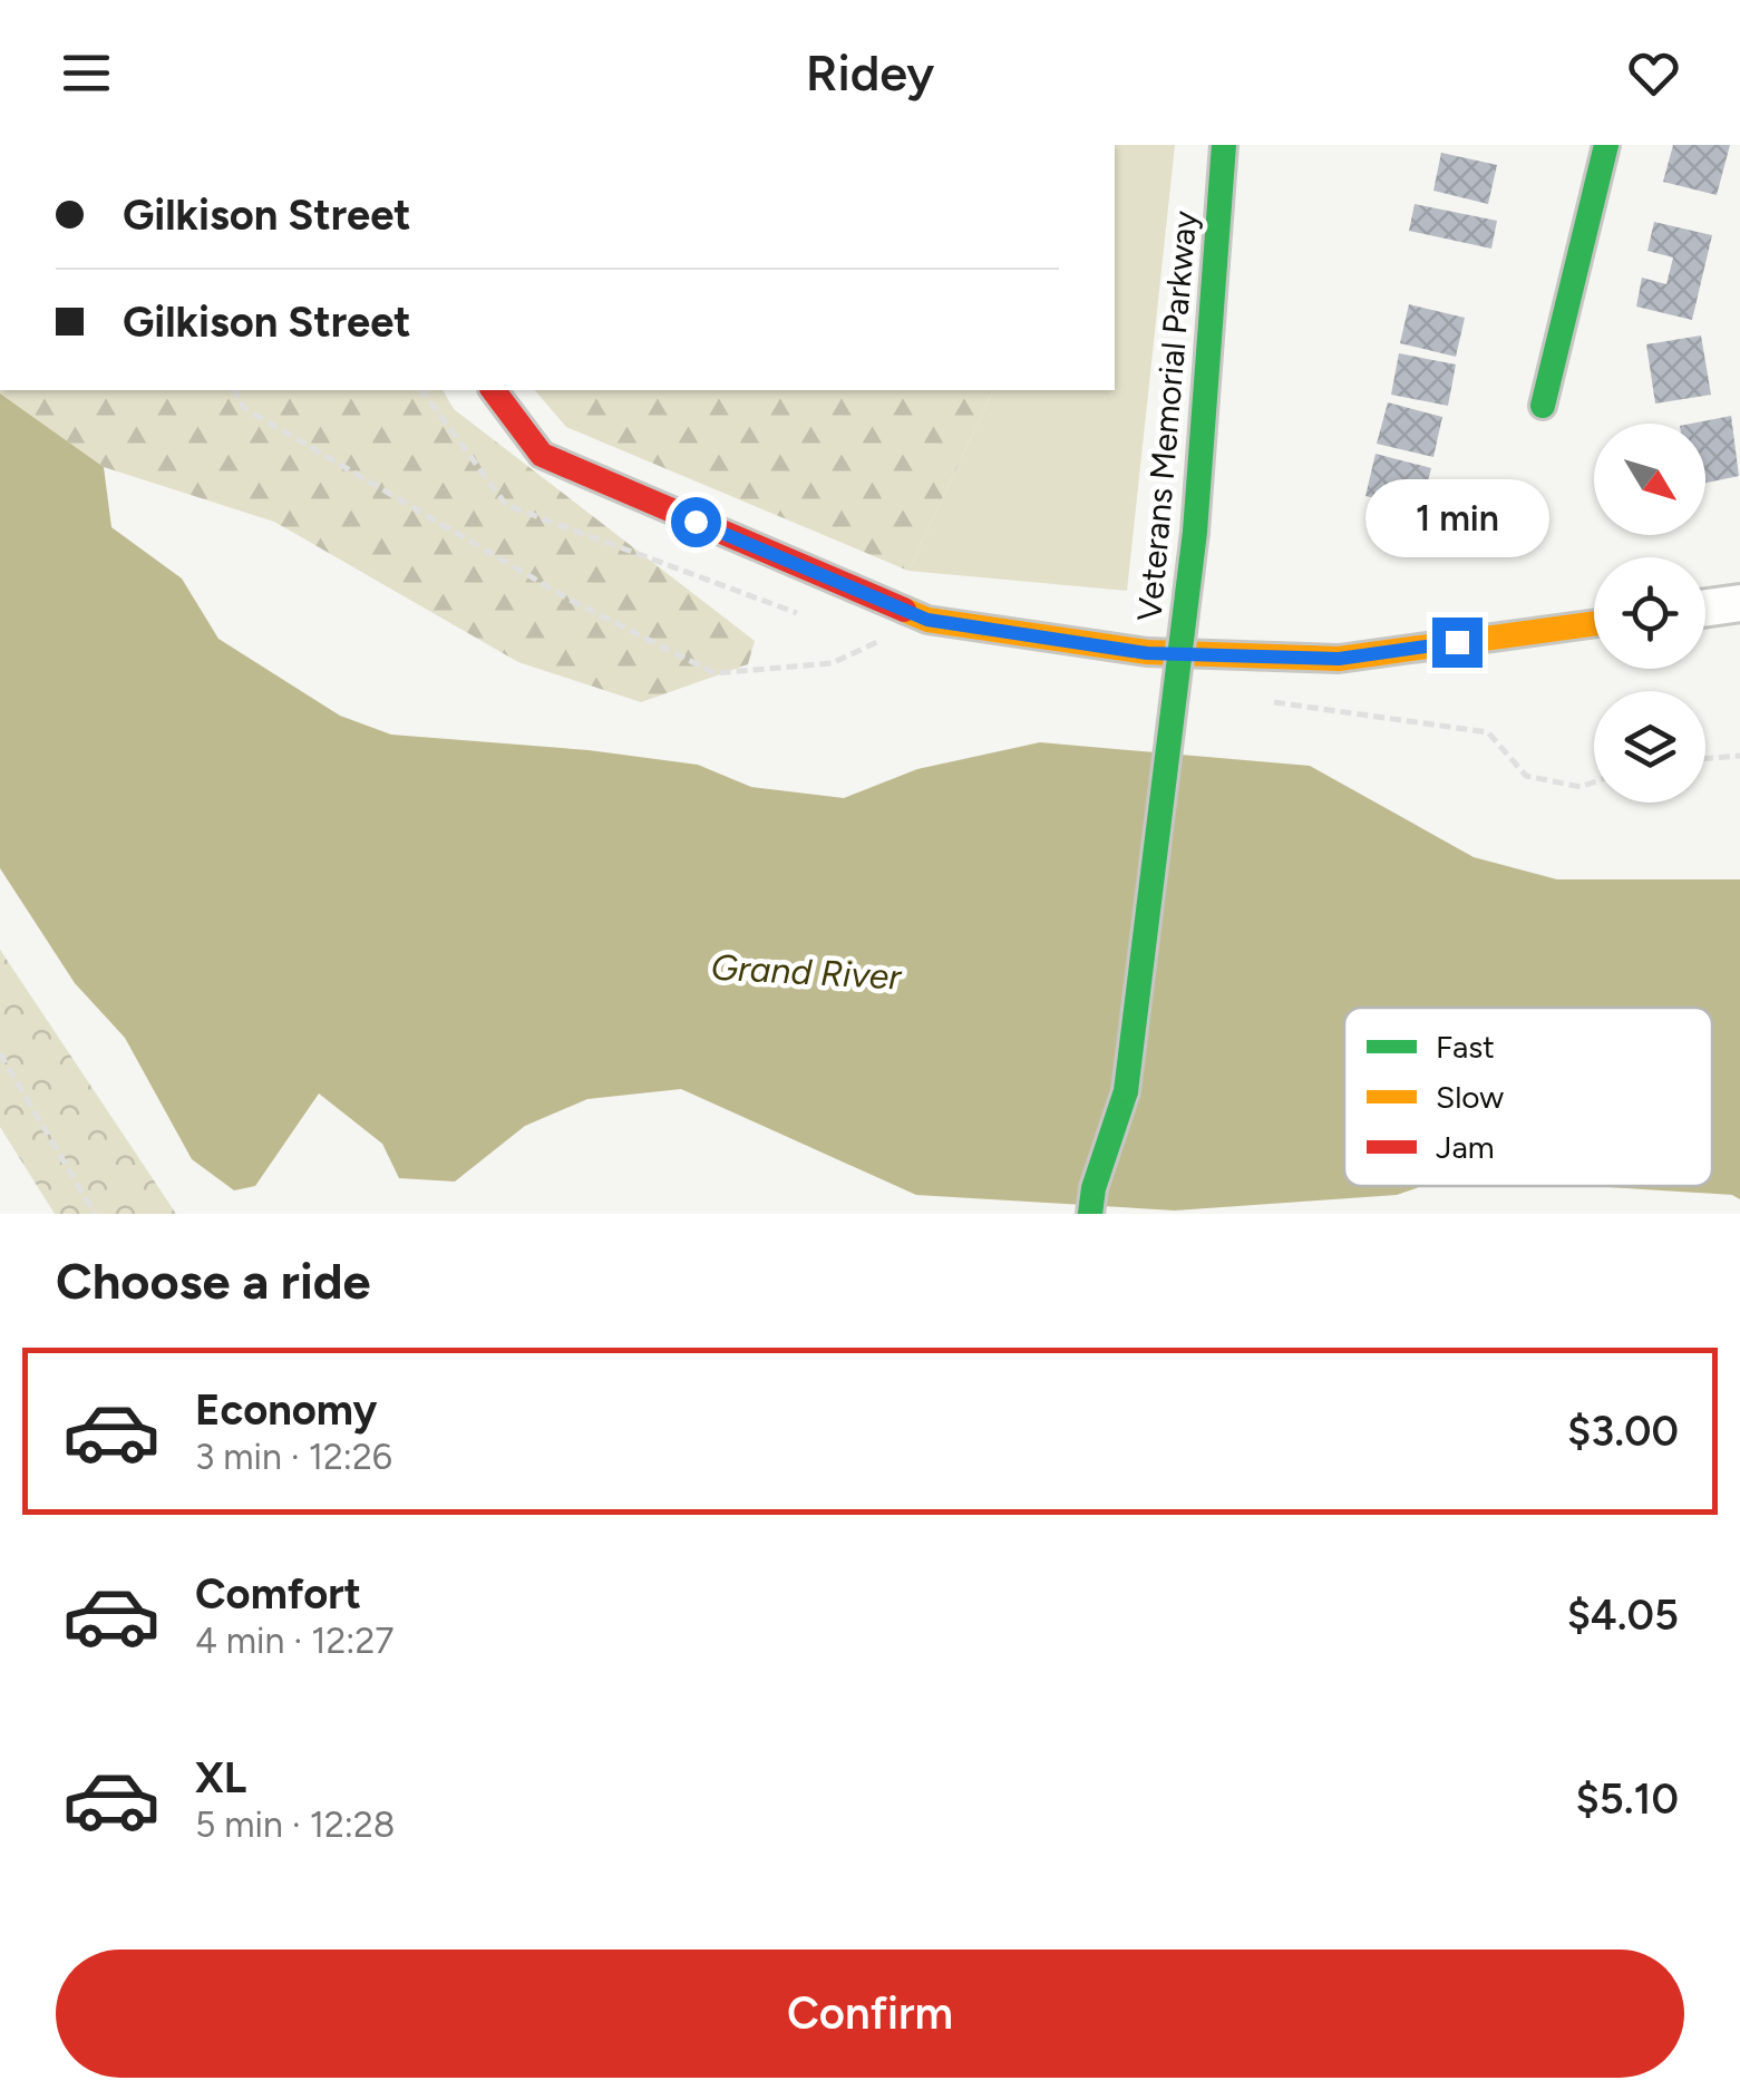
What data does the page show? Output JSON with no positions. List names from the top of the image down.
{
  "streets": {
    "street": ["Veterans Memorial Parkway"]
  },
  "water": ["Grand River"],
  "legend": ["Fast", "Slow", "Jam"],
  "north": "bottom right",
  "page": {
    "header": "Ridey",
    "banner": ["Gilkison Street", "Gilkison Street"],
    "bubble": "1 min",
    "heading": "Choose a ride",
    "list": [
      {
        "name": "Economy",
        "note": "3 min · 12:26",
        "value": "$3.00"
      },
      {
        "name": "Comfort",
        "note": "4 min · 12:27",
        "value": "$4.05"
      },
      {
        "name": "XL",
        "note": "5 min · 12:28",
        "value": "$5.10"
      }
    ],
    "buttons": "Confirm"
  }
}
